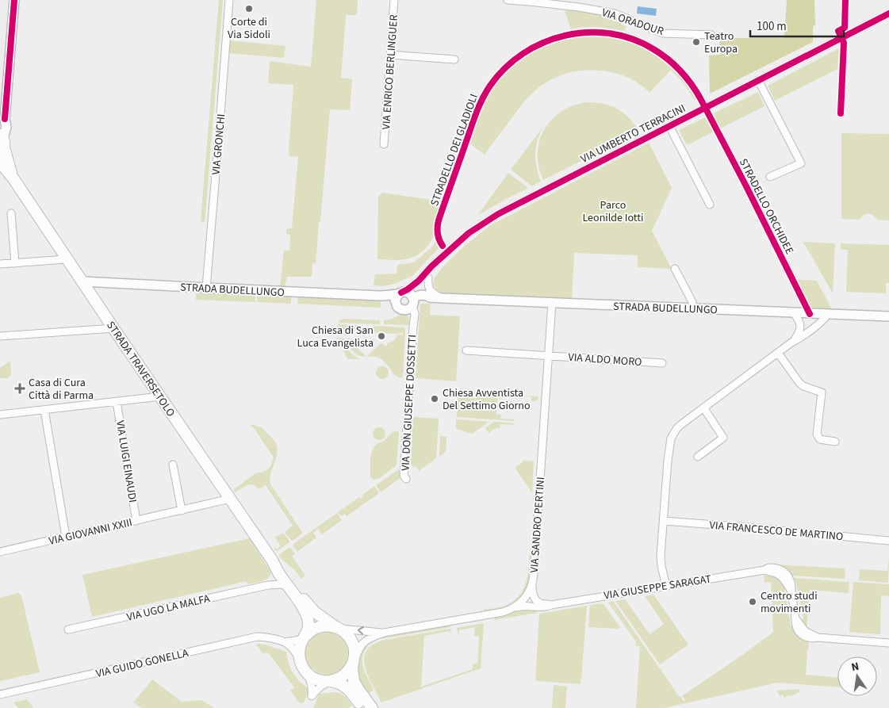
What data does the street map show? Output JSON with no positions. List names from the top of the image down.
{
  "streets": {
    "main road": ["STRADA TRAVERSETOLO"],
    "street": [
      "VIA ORADOUR",
      "VIA ENRICO BERLINGUER",
      "VIA UMBERTO TERRACINI",
      "VIA GRONCHI",
      "STRADA BUDELLUNGO",
      "VIA ALDO MORO",
      "VIA DON GIUSEPPE DOSSETTI",
      "VIA LUIGI EINAUDI",
      "VIA SANDRO PERTINI",
      "VIA FRANCESCO DE MARTINO",
      "VIA GIOVANNI XXIII",
      "VIA GIUSEPPE SARAGAT",
      "VIA UGO LA MALFA",
      "VIA GUIDO GONELLA"
    ],
    "cycle path": ["STRADELLO DEI GLADIOLI"]
  },
  "crossings": [
    ["VIA UMBERTO TERRACINI", "STRADA BUDELLUNGO"],
    ["VIA UMBERTO TERRACINI", "VIA DON GIUSEPPE DOSSETTI"],
    ["VIA GRONCHI", "STRADA BUDELLUNGO"],
    ["STRADA BUDELLUNGO", "STRADA TRAVERSETOLO"],
    ["STRADA BUDELLUNGO", "VIA DON GIUSEPPE DOSSETTI"],
    ["STRADA BUDELLUNGO", "VIA SANDRO PERTINI"],
    ["VIA ALDO MORO", "VIA SANDRO PERTINI"],
    ["STRADA TRAVERSETOLO", "VIA SANDRO PERTINI"],
    ["STRADA TRAVERSETOLO", "VIA GIOVANNI XXIII"],
    ["STRADA TRAVERSETOLO", "VIA UGO LA MALFA"],
    ["STRADA TRAVERSETOLO", "VIA GUIDO GONELLA"],
    ["VIA LUIGI EINAUDI", "VIA GIOVANNI XXIII"],
    ["VIA SANDRO PERTINI", "VIA GIUSEPPE SARAGAT"],
    ["VIA SANDRO PERTINI", "VIA GUIDO GONELLA"]
  ],
  "parks": ["Parco Leonilde Iotti"],
  "places": {
    "other": [
      "Corte di Via Sidoli",
      "Teatro Europa",
      "Chiesa di San Luca Evangelista",
      "Chiesa Avventista Del Settimo Giorno",
      "Centro studi movimenti"
    ],
    "health": ["Casa di Cura Città di Parma"]
  },
  "scale_bar": "100 m",
  "north": "top"
}
